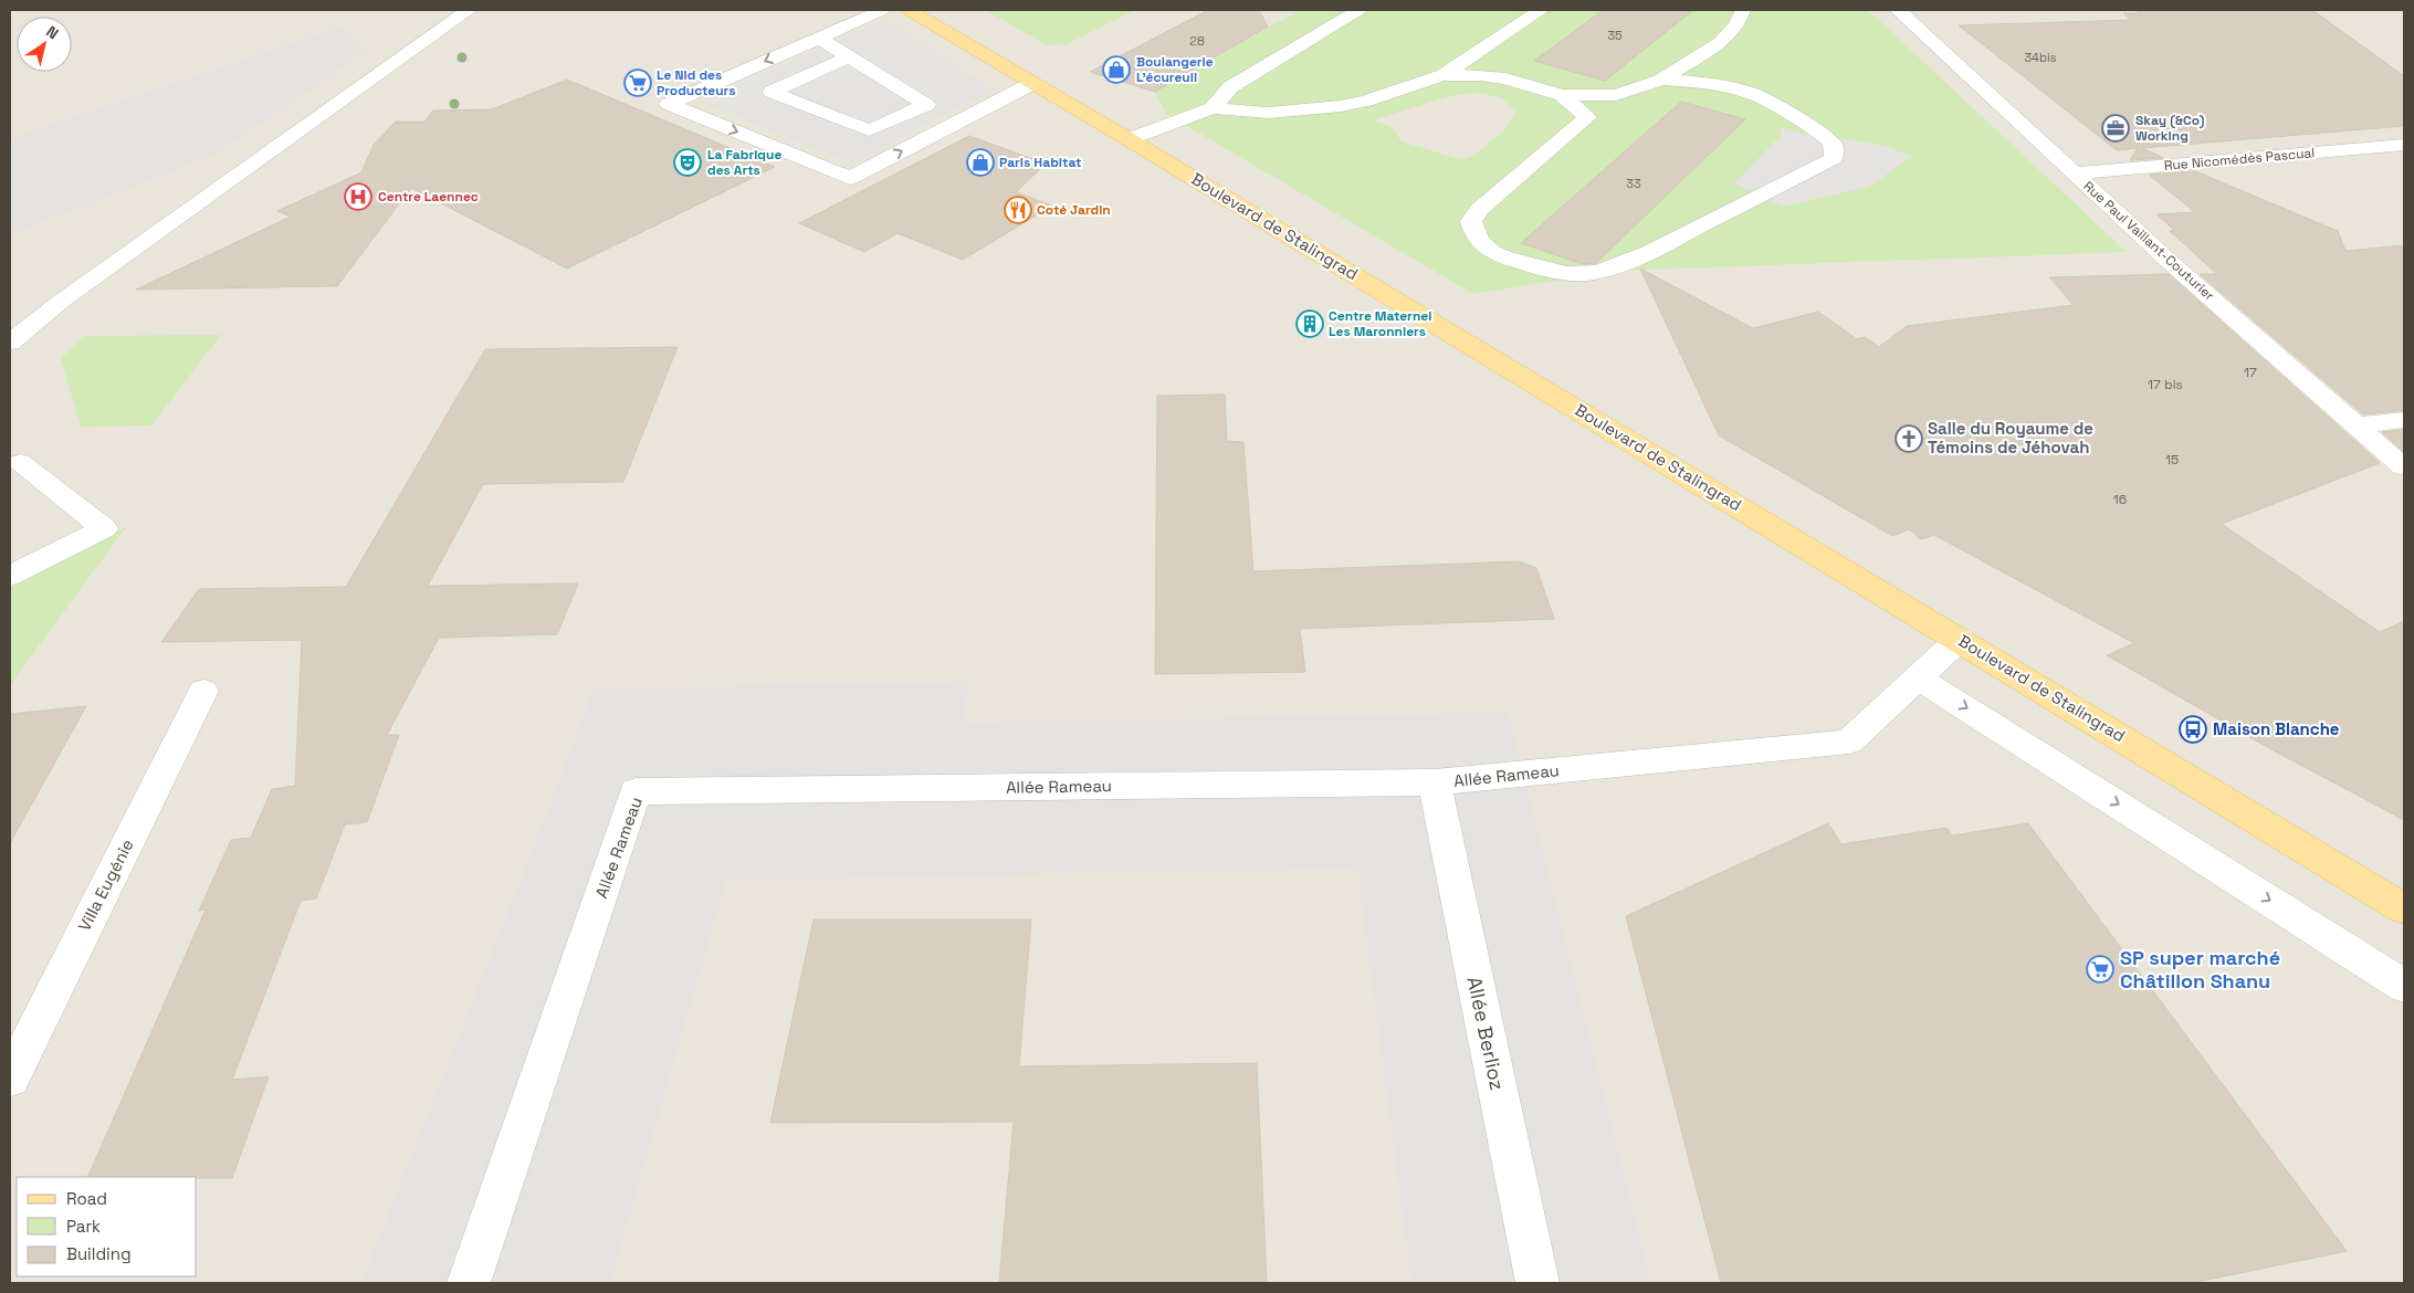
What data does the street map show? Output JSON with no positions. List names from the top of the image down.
{
  "streets": {
    "main road": ["Boulevard de Stalingrad"],
    "street": [
      "Rue Nicomédès Pascual",
      "Rue Paul Vaillant-Couturier",
      "Allée Rameau",
      "Villa Eugénie",
      "Allée Berlioz"
    ]
  },
  "crossings": [
    ["Rue Nicomédès Pascual", "Rue Paul Vaillant-Couturier"],
    ["Boulevard de Stalingrad", "Allée Rameau"],
    ["Allée Rameau", "Allée Berlioz"]
  ],
  "places": {
    "shop": ["Boulangerie L'écureuil", "Paris Habitat"],
    "supermarket": ["Le Nid des Producteurs", "SP super marché Châtillon Shanu"],
    "office": ["Skay (&Co) Working"],
    "theatre": ["La Fabrique des Arts"],
    "hospital": ["Centre Laennec"],
    "restaurant": ["Coté Jardin"],
    "building": ["Centre Maternel Les Maronniers"],
    "church": ["Salle du Royaume de Témoins de Jéhovah"],
    "bus stop": ["Maison Blanche"]
  },
  "house_numbers": [
    "35",
    "28",
    "34bis",
    "33",
    "17",
    "17 bis",
    "15",
    "16"
  ],
  "legend": ["Road", "Park", "Building"],
  "north": "top right"
}
